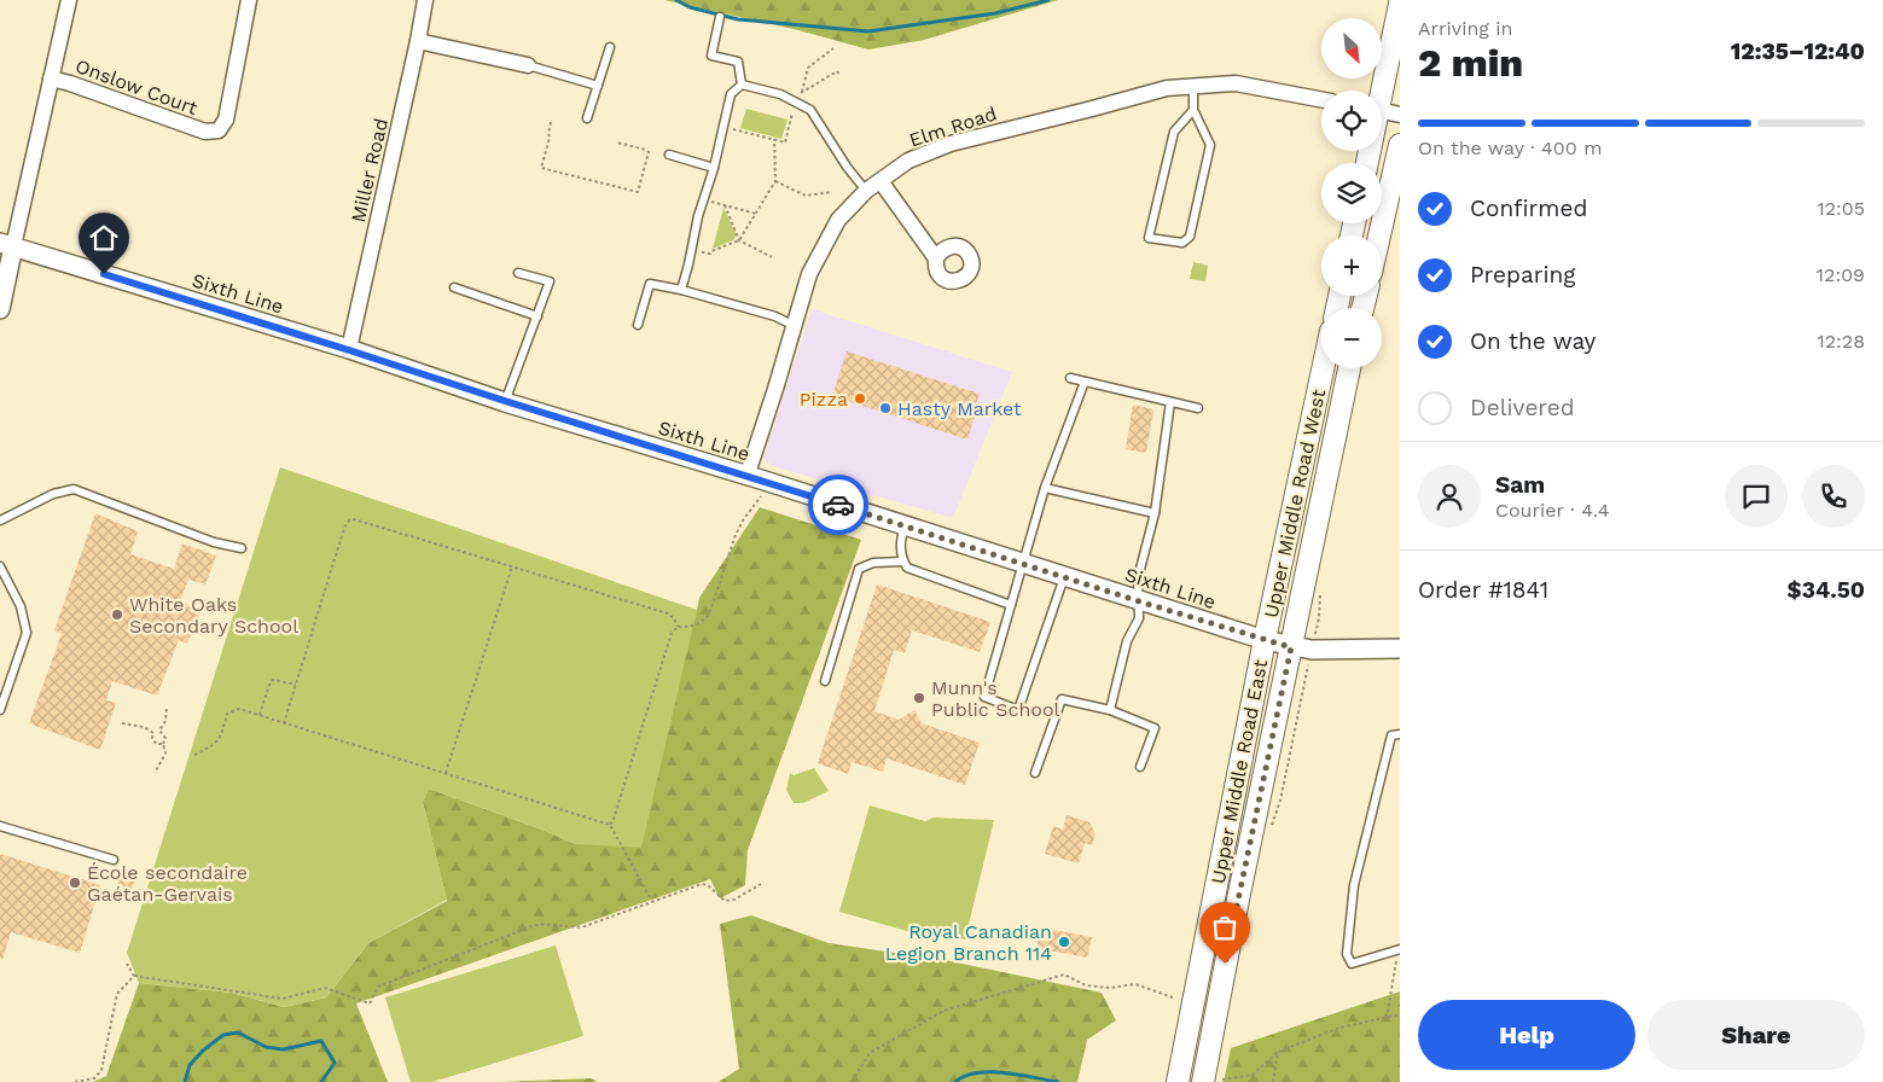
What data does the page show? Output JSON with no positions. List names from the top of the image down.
{
  "streets": {
    "main road": ["Upper Middle Road West", "Upper Middle Road East"],
    "street": [
      "Onslow Court",
      "Elm Road",
      "Miller Road",
      "Sixth Line"
    ]
  },
  "crossings": [
    ["Elm Road", "Sixth Line"],
    ["Miller Road", "Sixth Line"],
    ["Sixth Line", "Upper Middle Road West"],
    ["Sixth Line", "Upper Middle Road East"],
    ["Upper Middle Road West", "Upper Middle Road East"]
  ],
  "places": [
    "Pizza",
    "Hasty Market",
    "White Oaks Secondary School",
    "Munn's Public School",
    "École secondaire Gaétan-Gervais",
    "Royal Canadian Legion Branch 114"
  ],
  "north": "bottom right",
  "page": {
    "heading": ["2 min", "Arriving in", "12:35–12:40"],
    "panel": [
      "Sam",
      "Courier · 4.4",
      "Order #1841",
      "$34.50"
    ],
    "map_buttons": ["+", "−"],
    "bar": "On the way · 400 m",
    "list": [
      ["Confirmed", "12:05"],
      ["Preparing", "12:09"],
      ["On the way", "12:28"],
      "Delivered"
    ],
    "buttons": ["Help", "Share"]
  }
}
